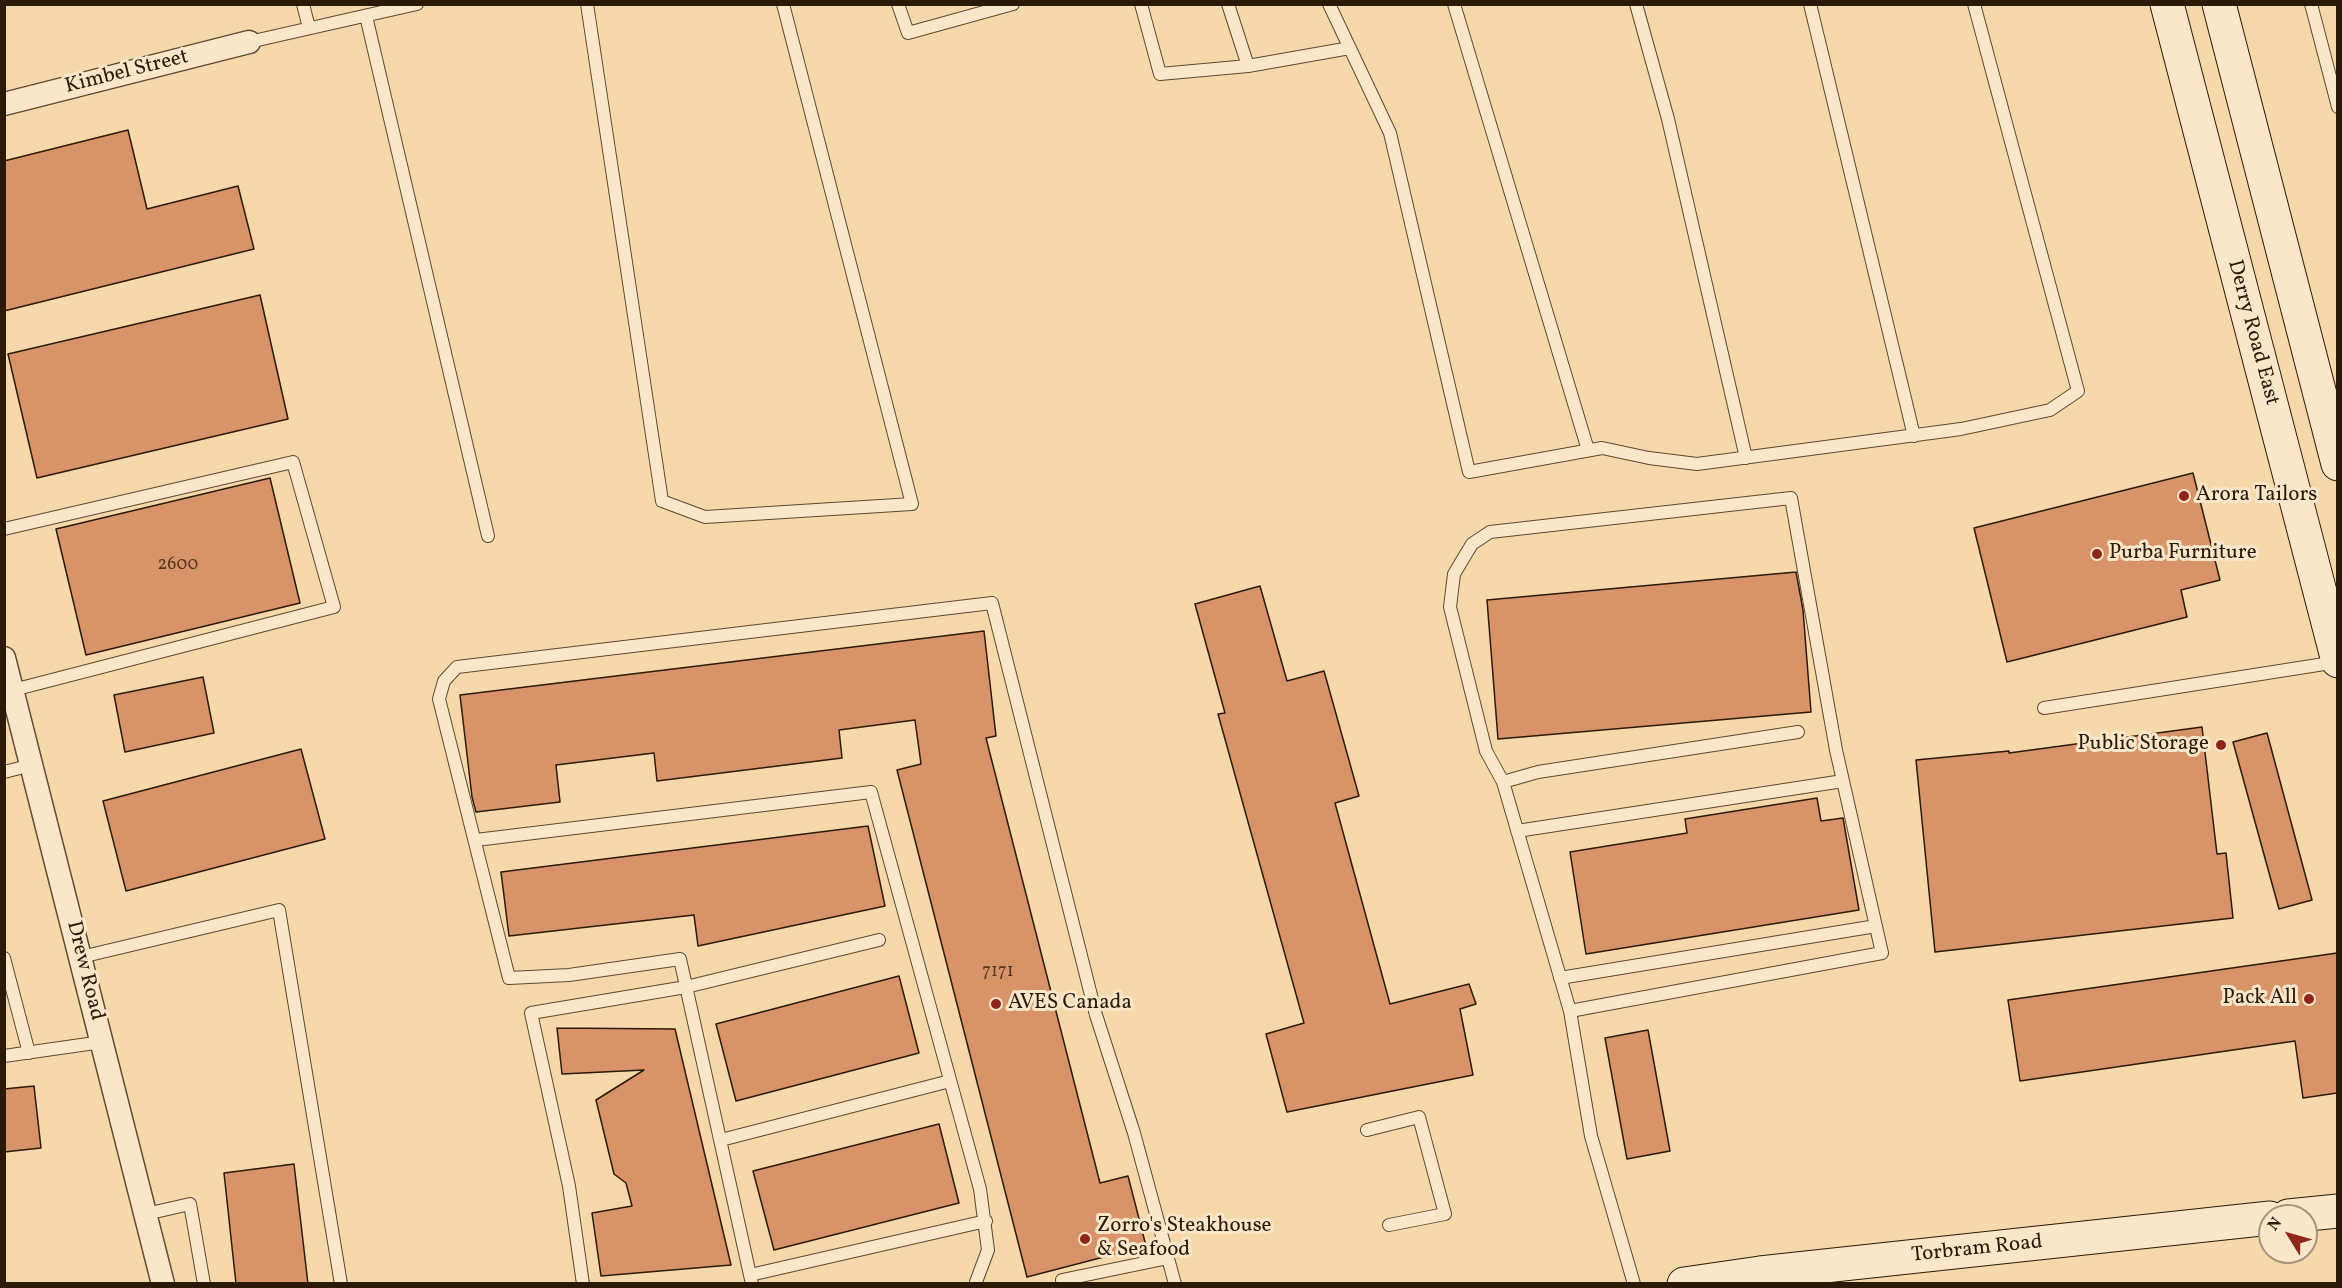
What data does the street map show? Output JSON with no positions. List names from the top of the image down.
{
  "streets": {
    "main road": ["Derry Road East", "Torbram Road"],
    "street": ["Kimbel Street", "Drew Road"]
  },
  "places": [
    "Arora Tailors",
    "Purba Furniture",
    "Public Storage",
    "Pack All",
    "AVES Canada",
    "Zorro's Steakhouse & Seafood"
  ],
  "house_numbers": ["2600", "7171"],
  "north": "top left"
}
